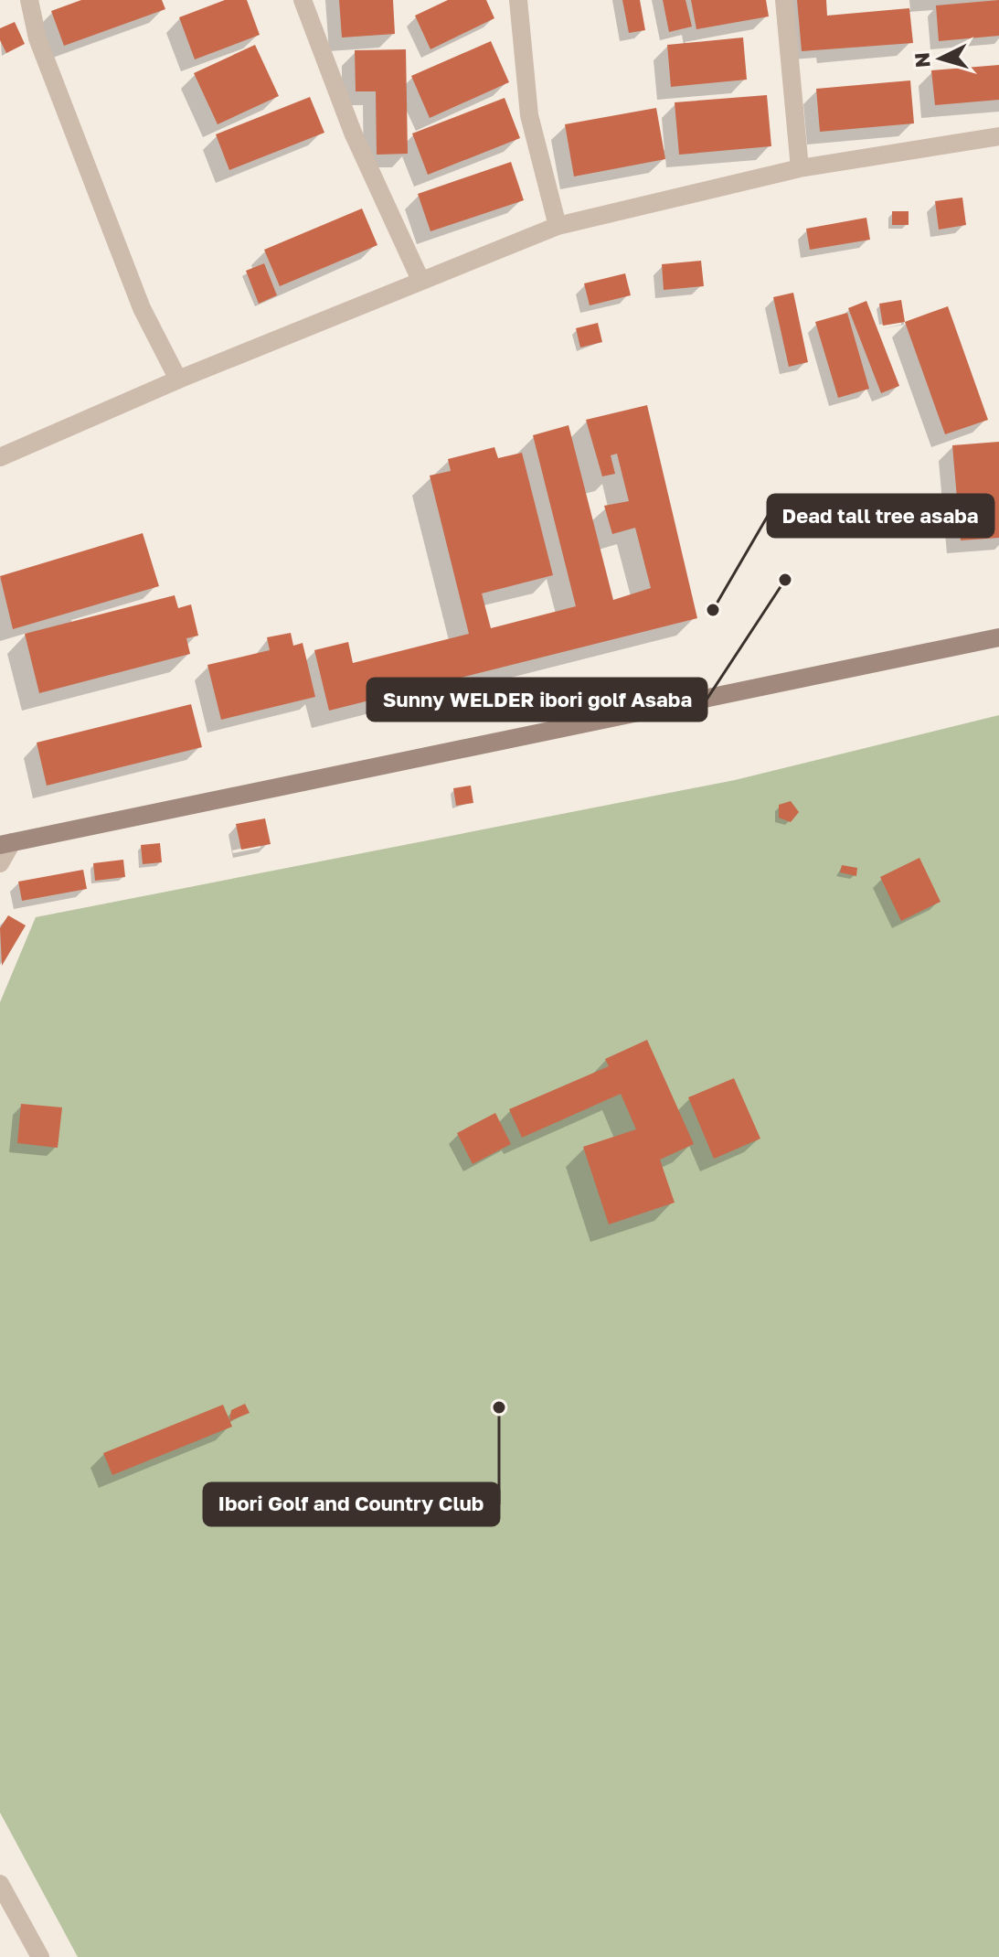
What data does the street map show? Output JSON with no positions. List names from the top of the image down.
{
  "places": ["Sunny WELDER ibori golf Asaba", "Dead tall tree asaba", "Ibori Golf and Country Club"],
  "north": "left"
}
